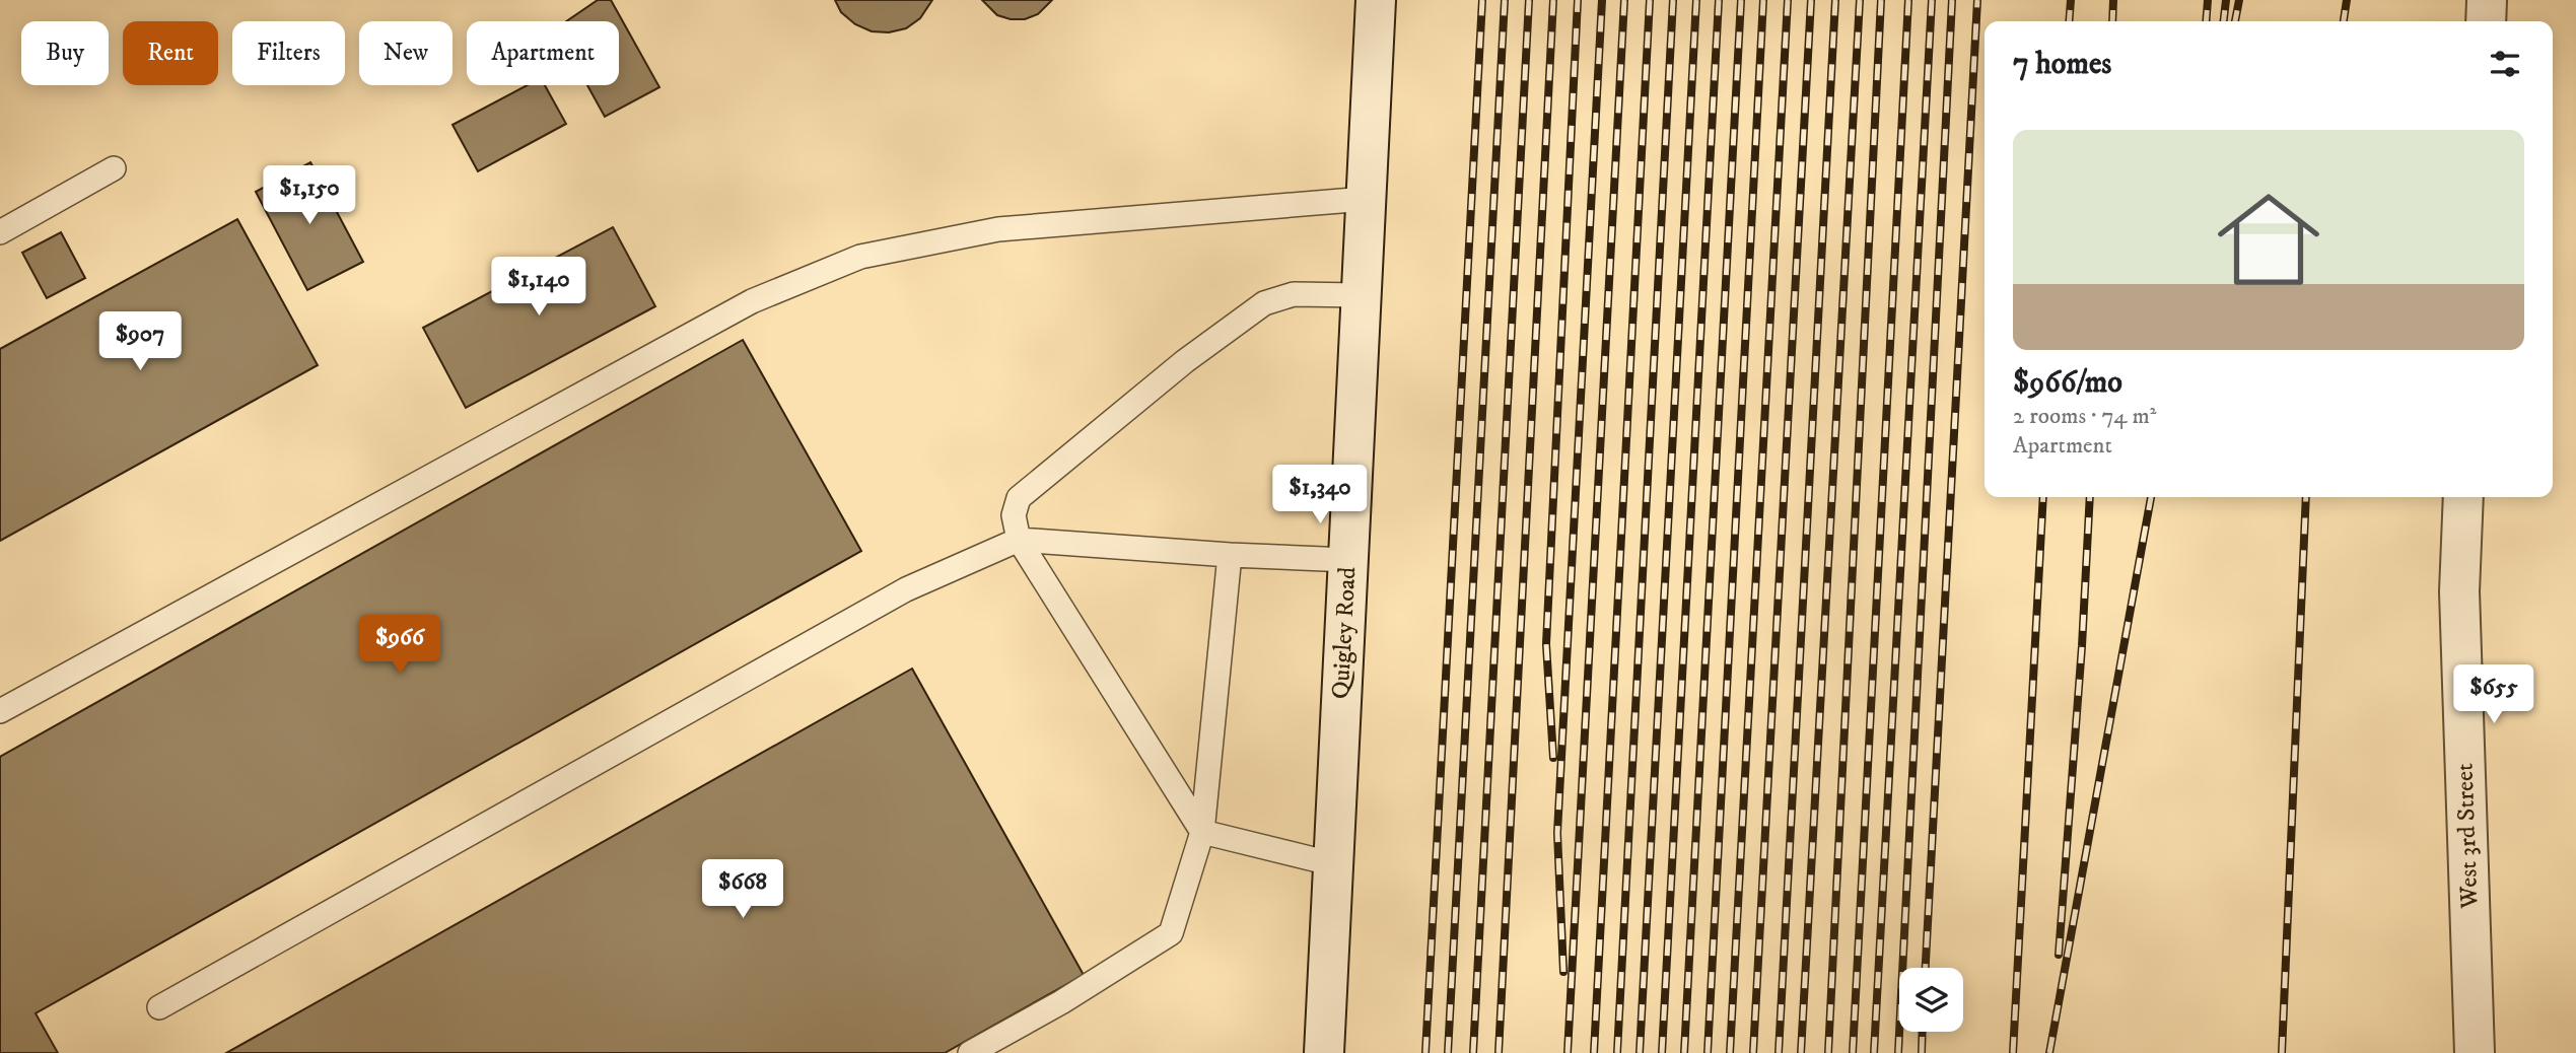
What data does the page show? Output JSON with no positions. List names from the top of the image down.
{
  "streets": {
    "street": ["Quigley Road", "West 3rd Street"]
  },
  "page": {
    "chip": [
      "Buy",
      "Rent",
      "Filters",
      "New",
      "Apartment"
    ],
    "heading": "7 homes",
    "list": [
      {
        "name": "$966/mo",
        "note": "2 rooms · 74 m² · Apartment"
      }
    ],
    "price": [
      "$1,150",
      "$1,140",
      "$907",
      "$1,340",
      "$966",
      "$655",
      "$668"
    ]
  }
}
